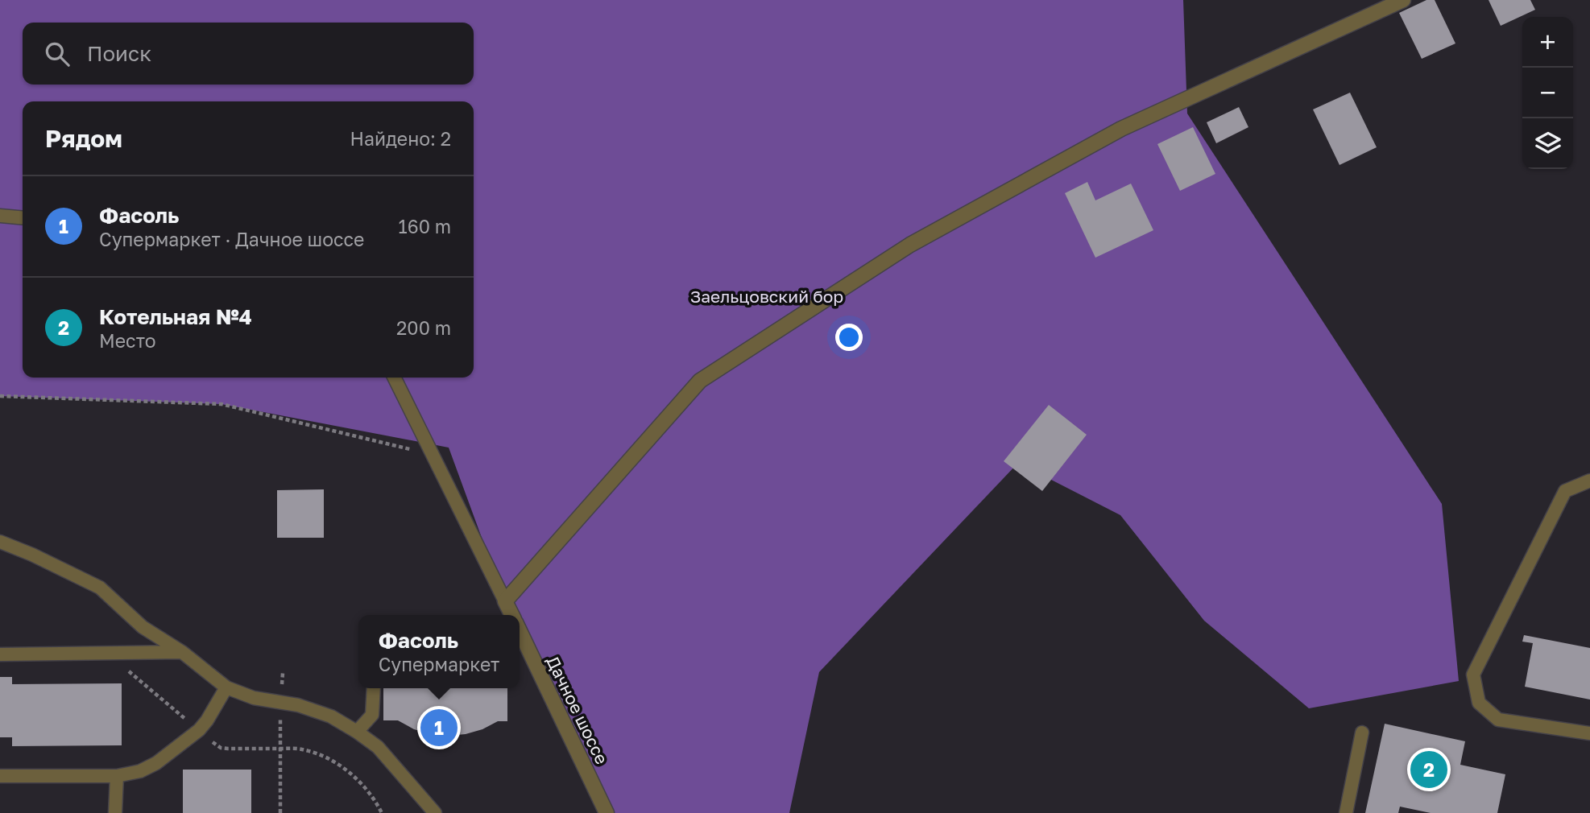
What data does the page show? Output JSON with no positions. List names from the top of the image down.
{
  "streets": {
    "street": ["Дачное шоссе"]
  },
  "parks": ["Заельцовский бор"],
  "page": {
    "map_buttons": ["+", "−"],
    "search": "Поиск",
    "heading": ["Рядом", "Найдено: 2"],
    "list": [
      {
        "mark": "1",
        "name": "Фасоль",
        "note": "Супермаркет · Дачное шоссе",
        "value": "160 m"
      },
      {
        "mark": "2",
        "name": "Котельная №4",
        "note": "Место",
        "value": "200 m"
      }
    ],
    "popup": ["Фасоль", "Супермаркет"],
    "pins": ["1", "2"]
  }
}
